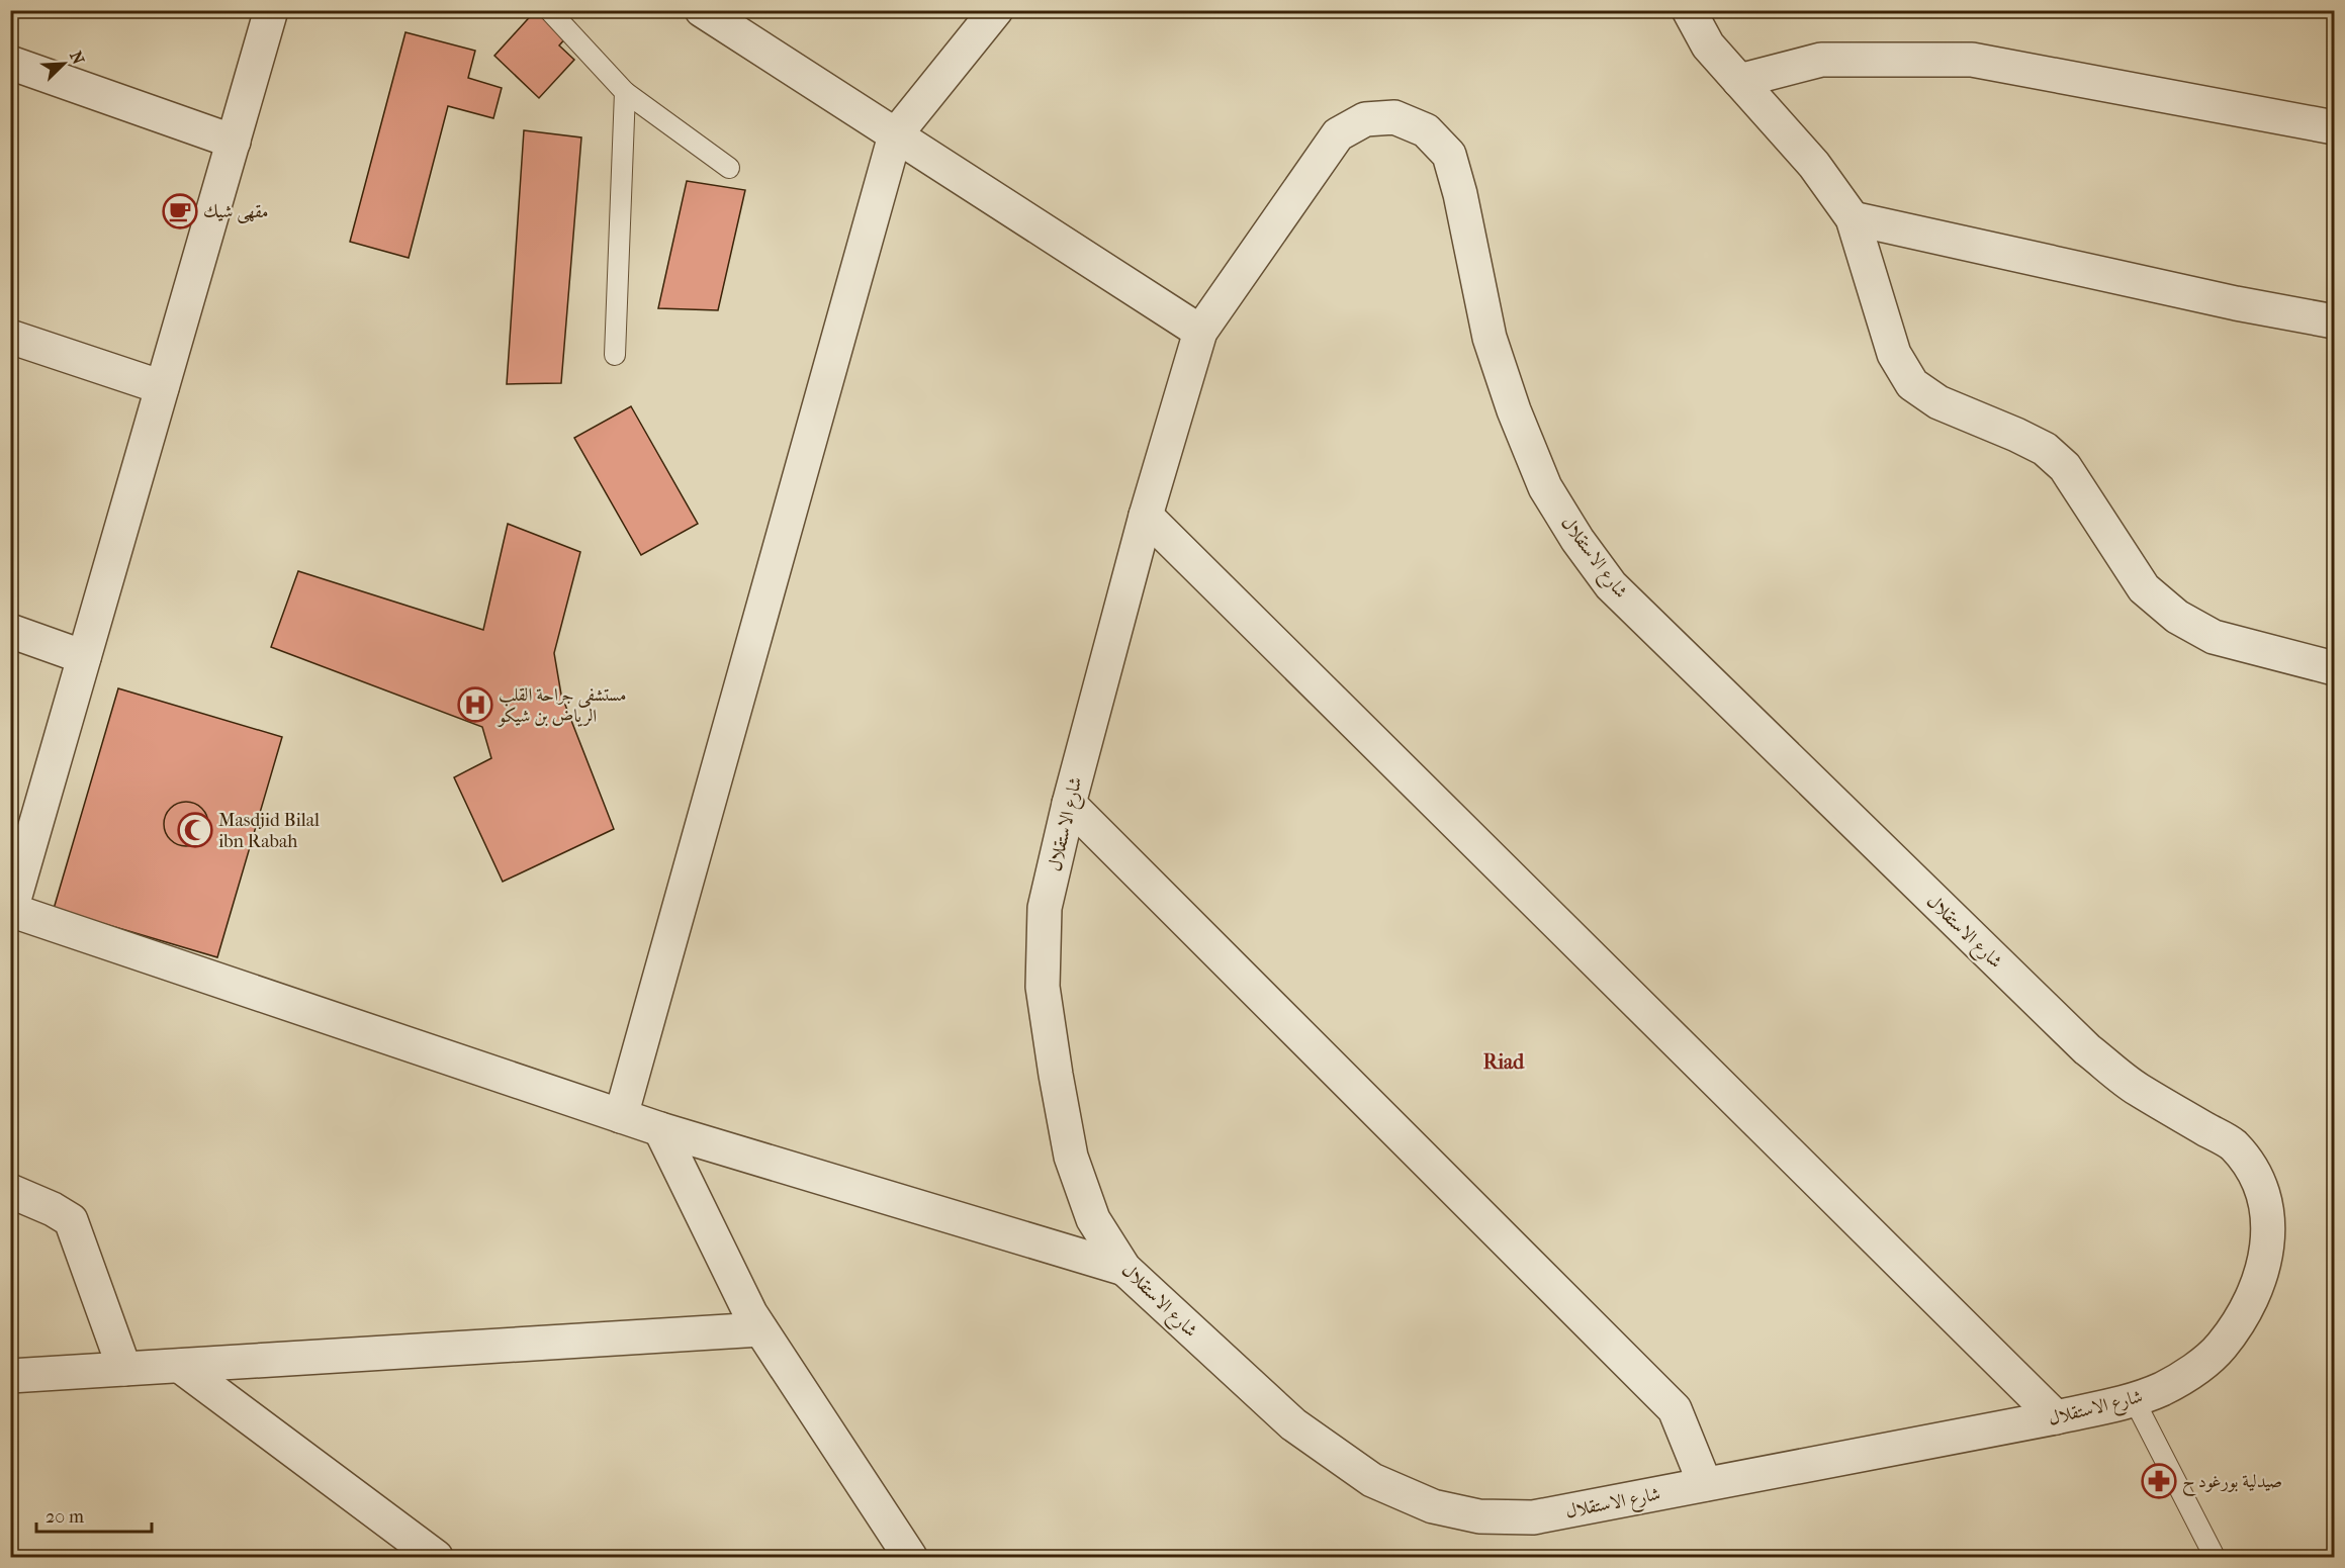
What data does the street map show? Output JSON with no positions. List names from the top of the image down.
{
  "streets": {
    "street": ["شارع الاستقلال"]
  },
  "districts": ["Riad"],
  "places": {
    "cafe": ["مقهى شيك"],
    "hospital": ["مستشفى جراحة القلب الرياض بن شيكو"],
    "mosque": ["Masdjid Bilal ibn Rabah"],
    "pharmacy": ["صيدلية بورغود ح"]
  },
  "scale_bar": "20 m",
  "north": "top right"
}
